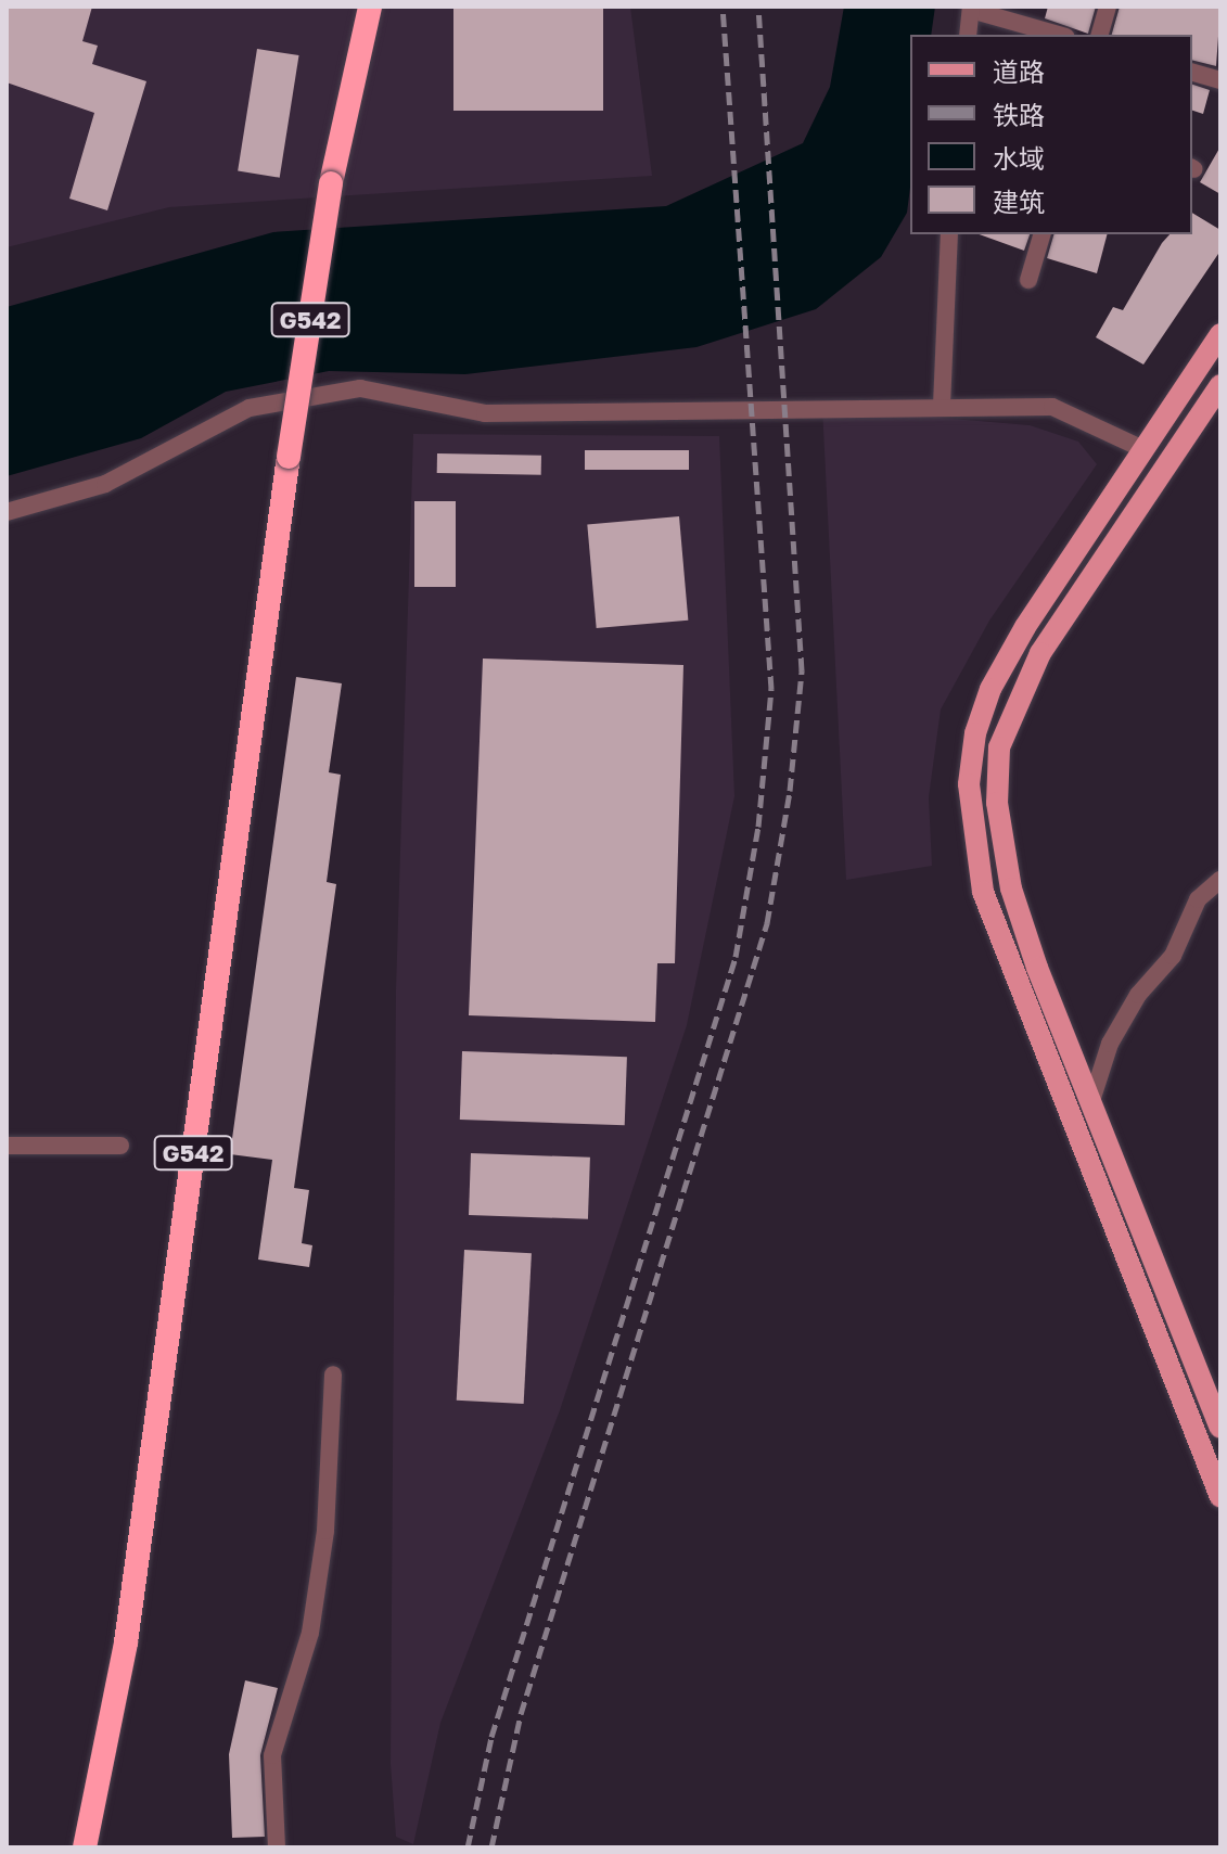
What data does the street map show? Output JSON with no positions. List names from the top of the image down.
{
  "streets": {
    "highway": ["G542"]
  },
  "legend": [
    "道路",
    "铁路",
    "水域",
    "建筑"
  ]
}
